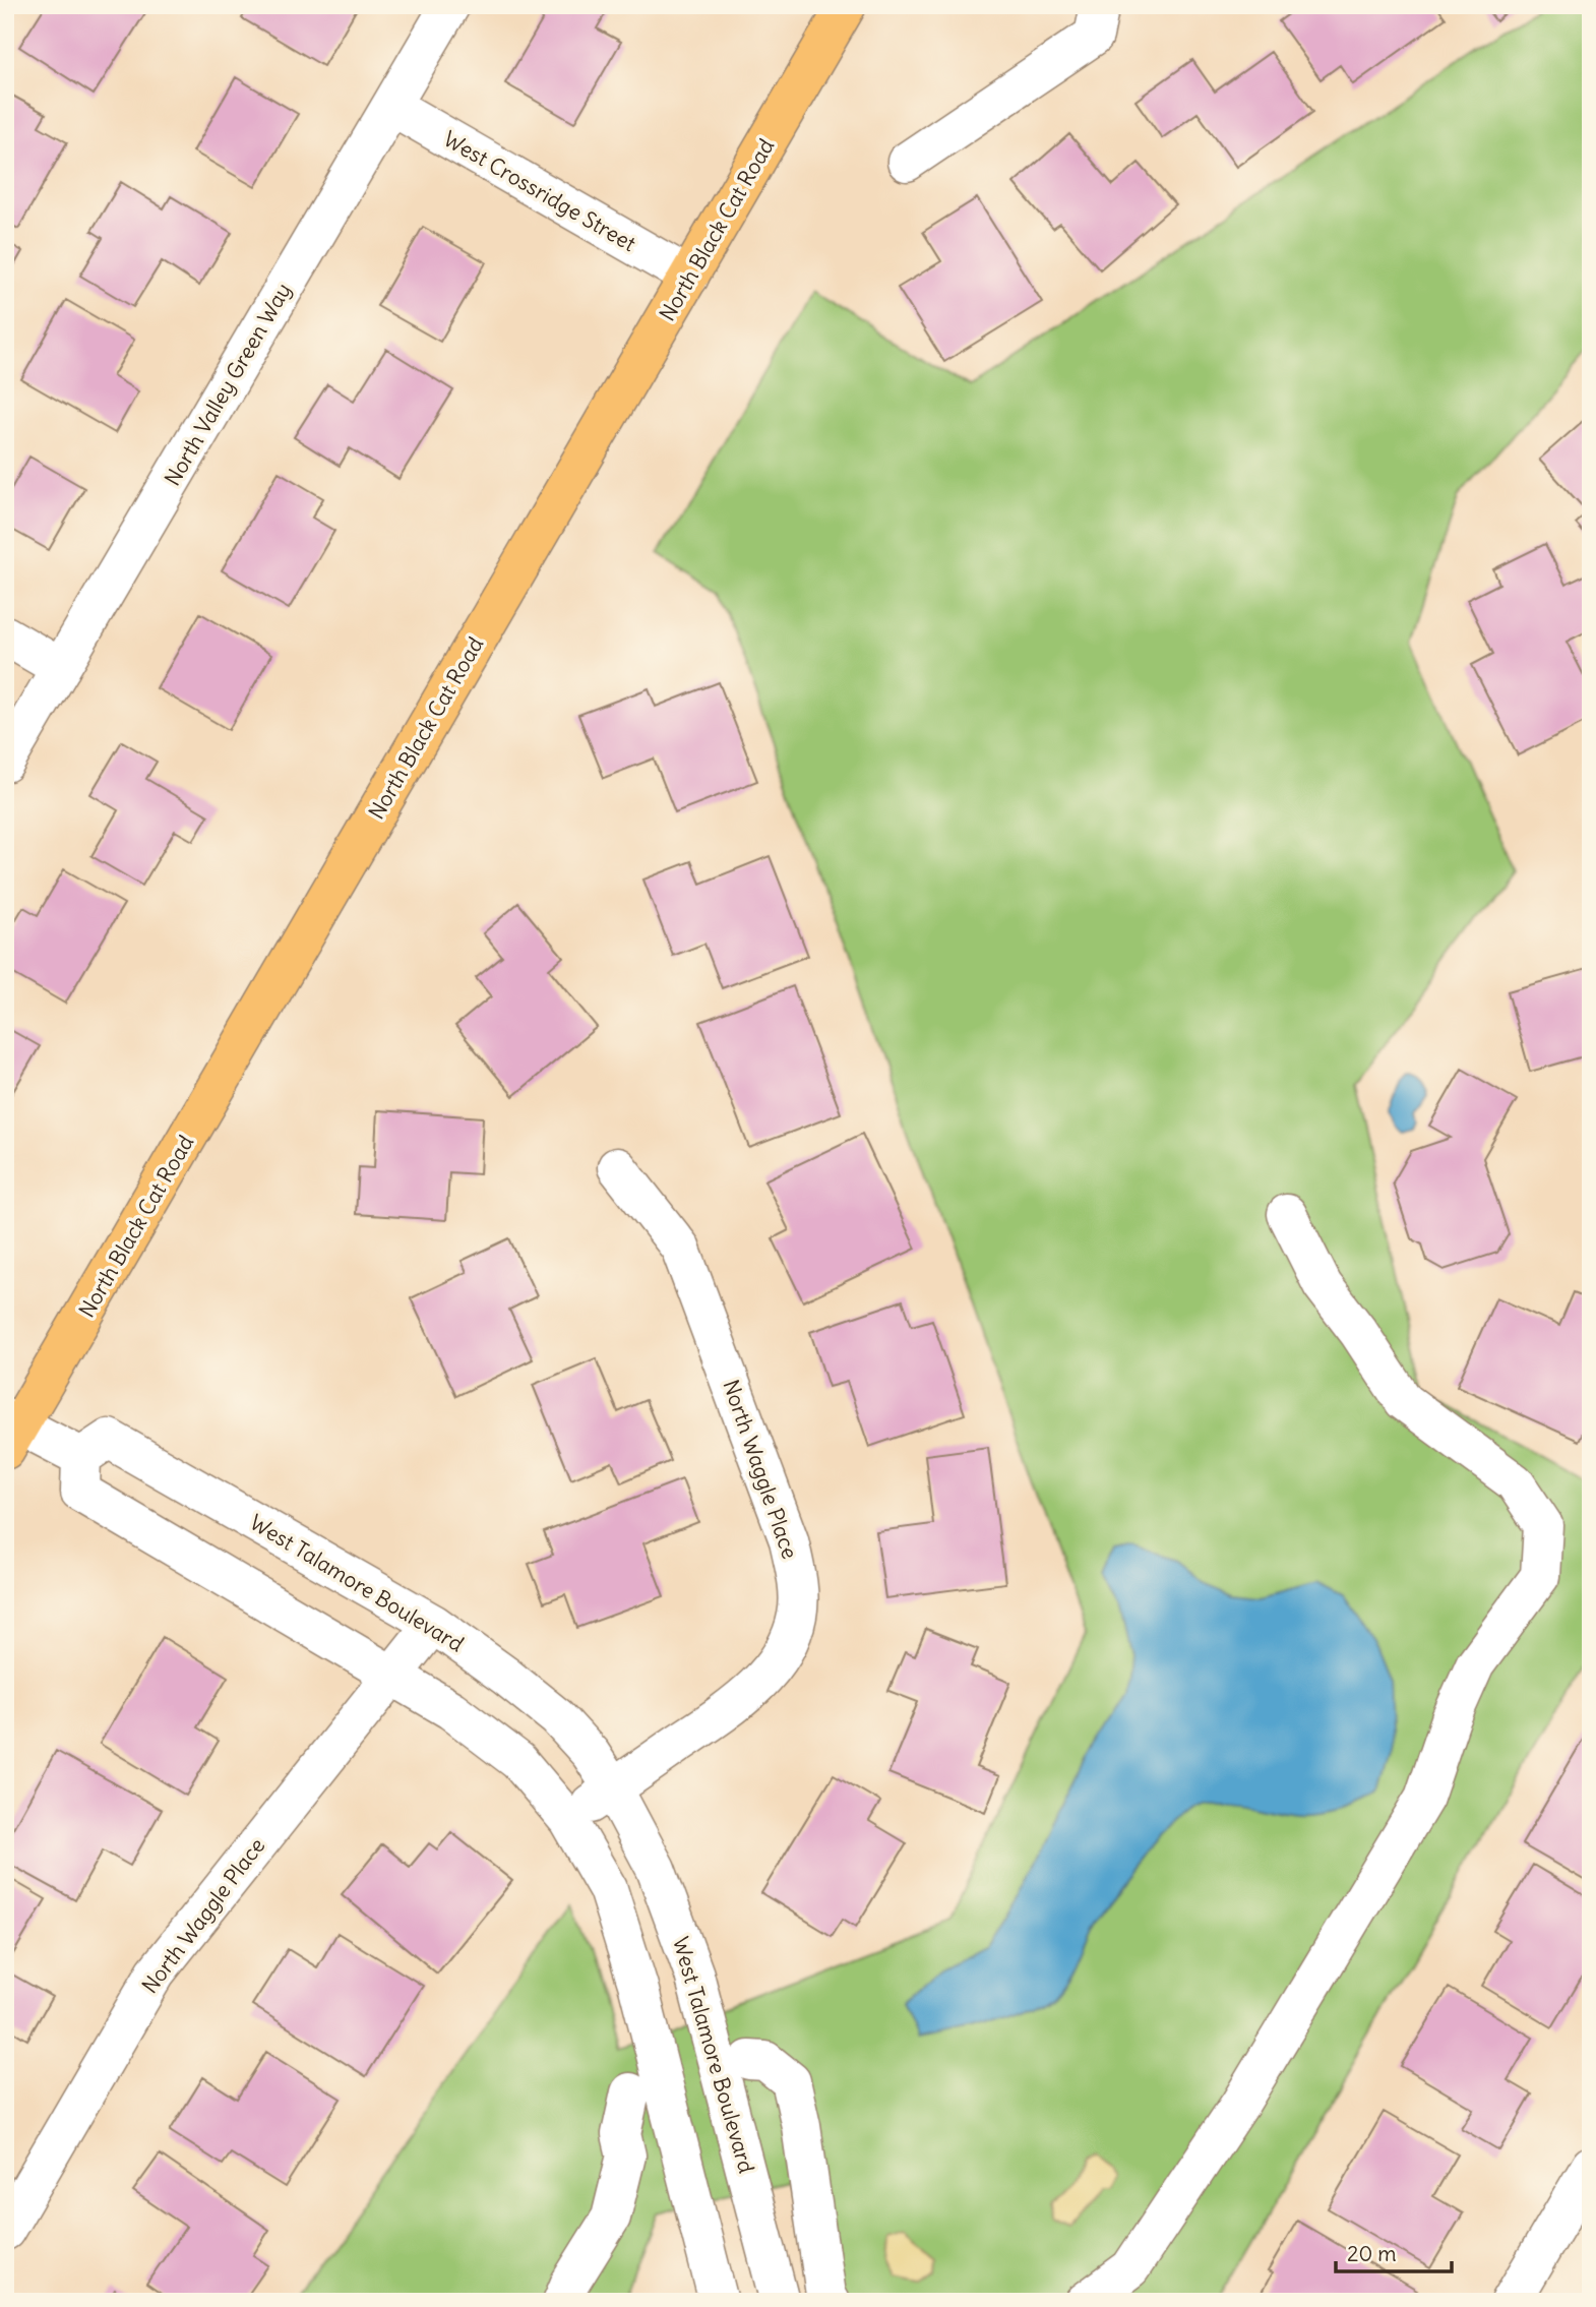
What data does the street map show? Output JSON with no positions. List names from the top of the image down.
{
  "streets": {
    "main road": ["North Black Cat Road"],
    "street": [
      "West Crossridge Street",
      "North Valley Green Way",
      "North Waggle Place",
      "West Talamore Boulevard"
    ]
  },
  "crossings": [
    ["West Crossridge Street", "North Black Cat Road"],
    ["West Crossridge Street", "North Valley Green Way"],
    ["North Waggle Place", "West Talamore Boulevard"]
  ],
  "scale_bar": "20 m"
}
